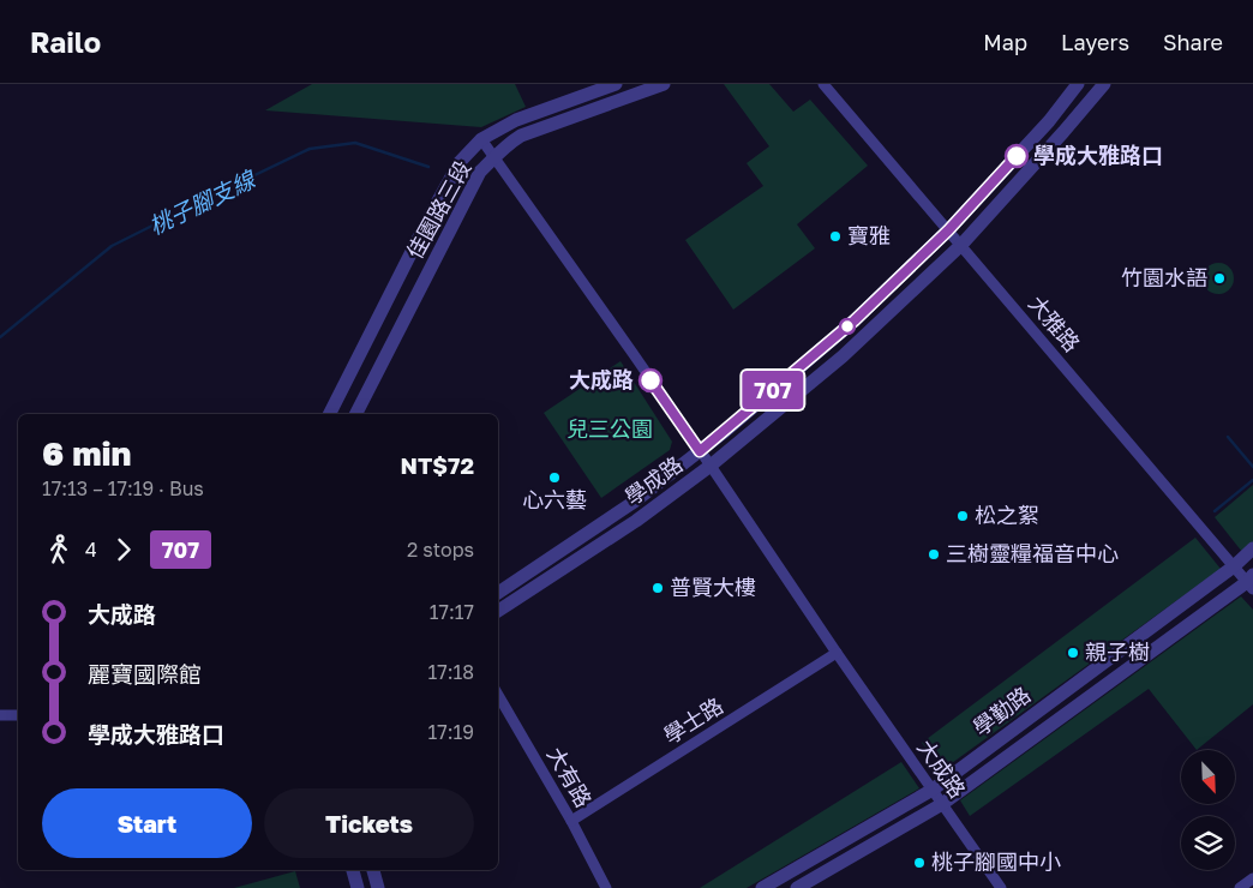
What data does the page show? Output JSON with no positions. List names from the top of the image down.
{
  "streets": {
    "street": [
      "佳園路三段",
      "大雅路",
      "學成路",
      "學勤路",
      "學士路",
      "大成路",
      "大有路"
    ]
  },
  "crossings": [
    ["佳園路三段", "大成路"],
    ["大雅路", "學成路"],
    ["大雅路", "學勤路"],
    ["學成路", "大成路"],
    ["學勤路", "大成路"],
    ["學士路", "大成路"],
    ["學士路", "大有路"]
  ],
  "water": ["桃子腳支線"],
  "parks": ["兒三公園"],
  "places": [
    "學成大雅路口",
    "寶雅",
    "竹園水語",
    "大成路",
    "心六藝",
    "松之絮",
    "三樹靈糧福音中心",
    "普賢大樓",
    "親子樹",
    "桃子腳國中小"
  ],
  "lines": ["bus line 707"],
  "north": "bottom right",
  "page": {
    "header": "Railo",
    "nav": ["Map", "Layers", "Share"],
    "on_map": "707",
    "heading": ["6 min", "17:13 – 17:19 · Bus", "NT$72"],
    "legs": ["4", "707", "2 stops"],
    "list": [
      {
        "name": "大成路",
        "value": "17:17"
      },
      {
        "name": "麗寶國際館",
        "value": "17:18"
      },
      {
        "name": "學成大雅路口",
        "value": "17:19"
      }
    ],
    "buttons": ["Start", "Tickets"]
  }
}
